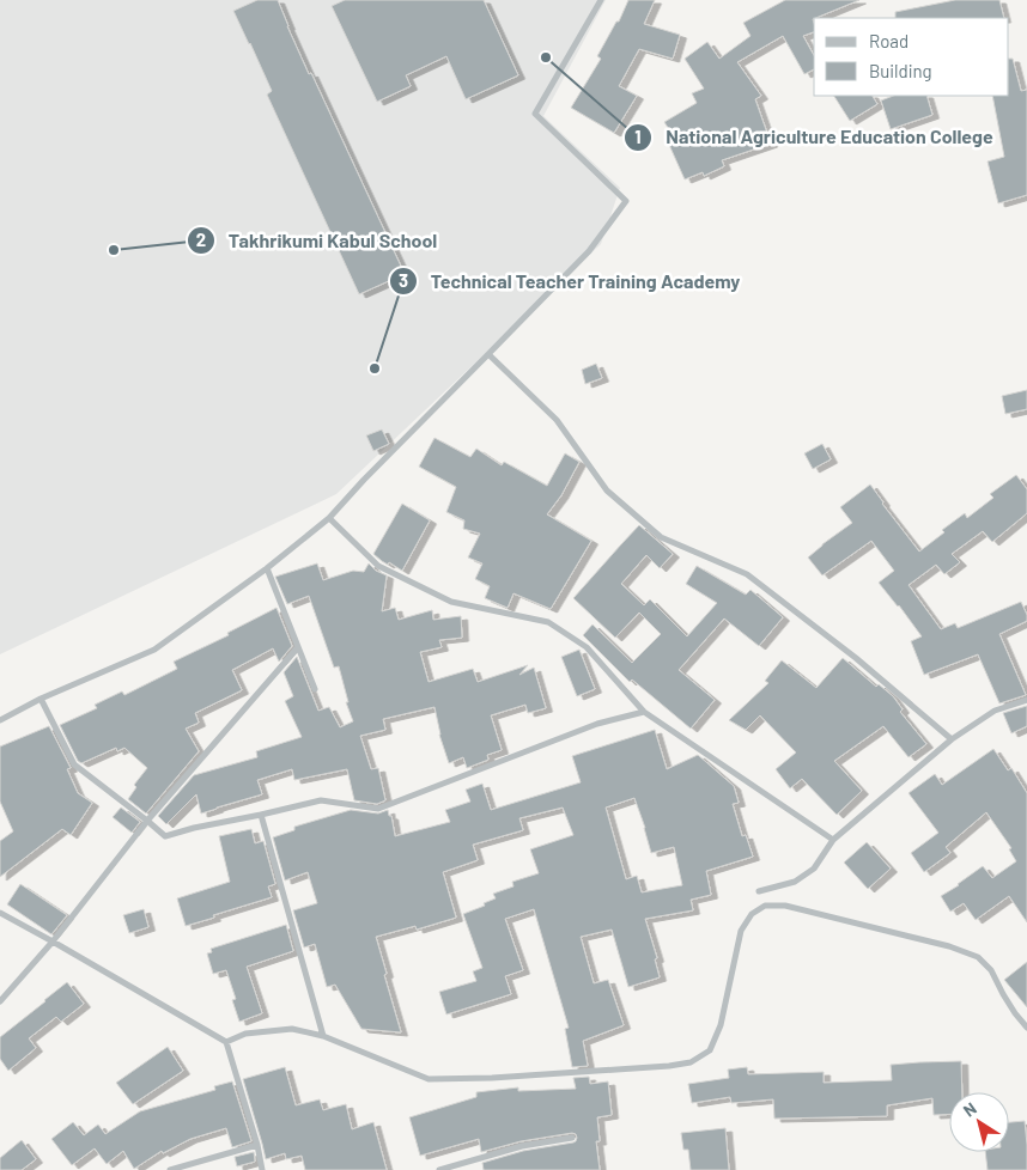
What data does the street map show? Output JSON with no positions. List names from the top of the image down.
{
  "places": ["National Agriculture Education College", "Takhrikumi Kabul School", "Technical Teacher Training Academy"],
  "legend": ["Road", "Building"],
  "north": "top left"
}
